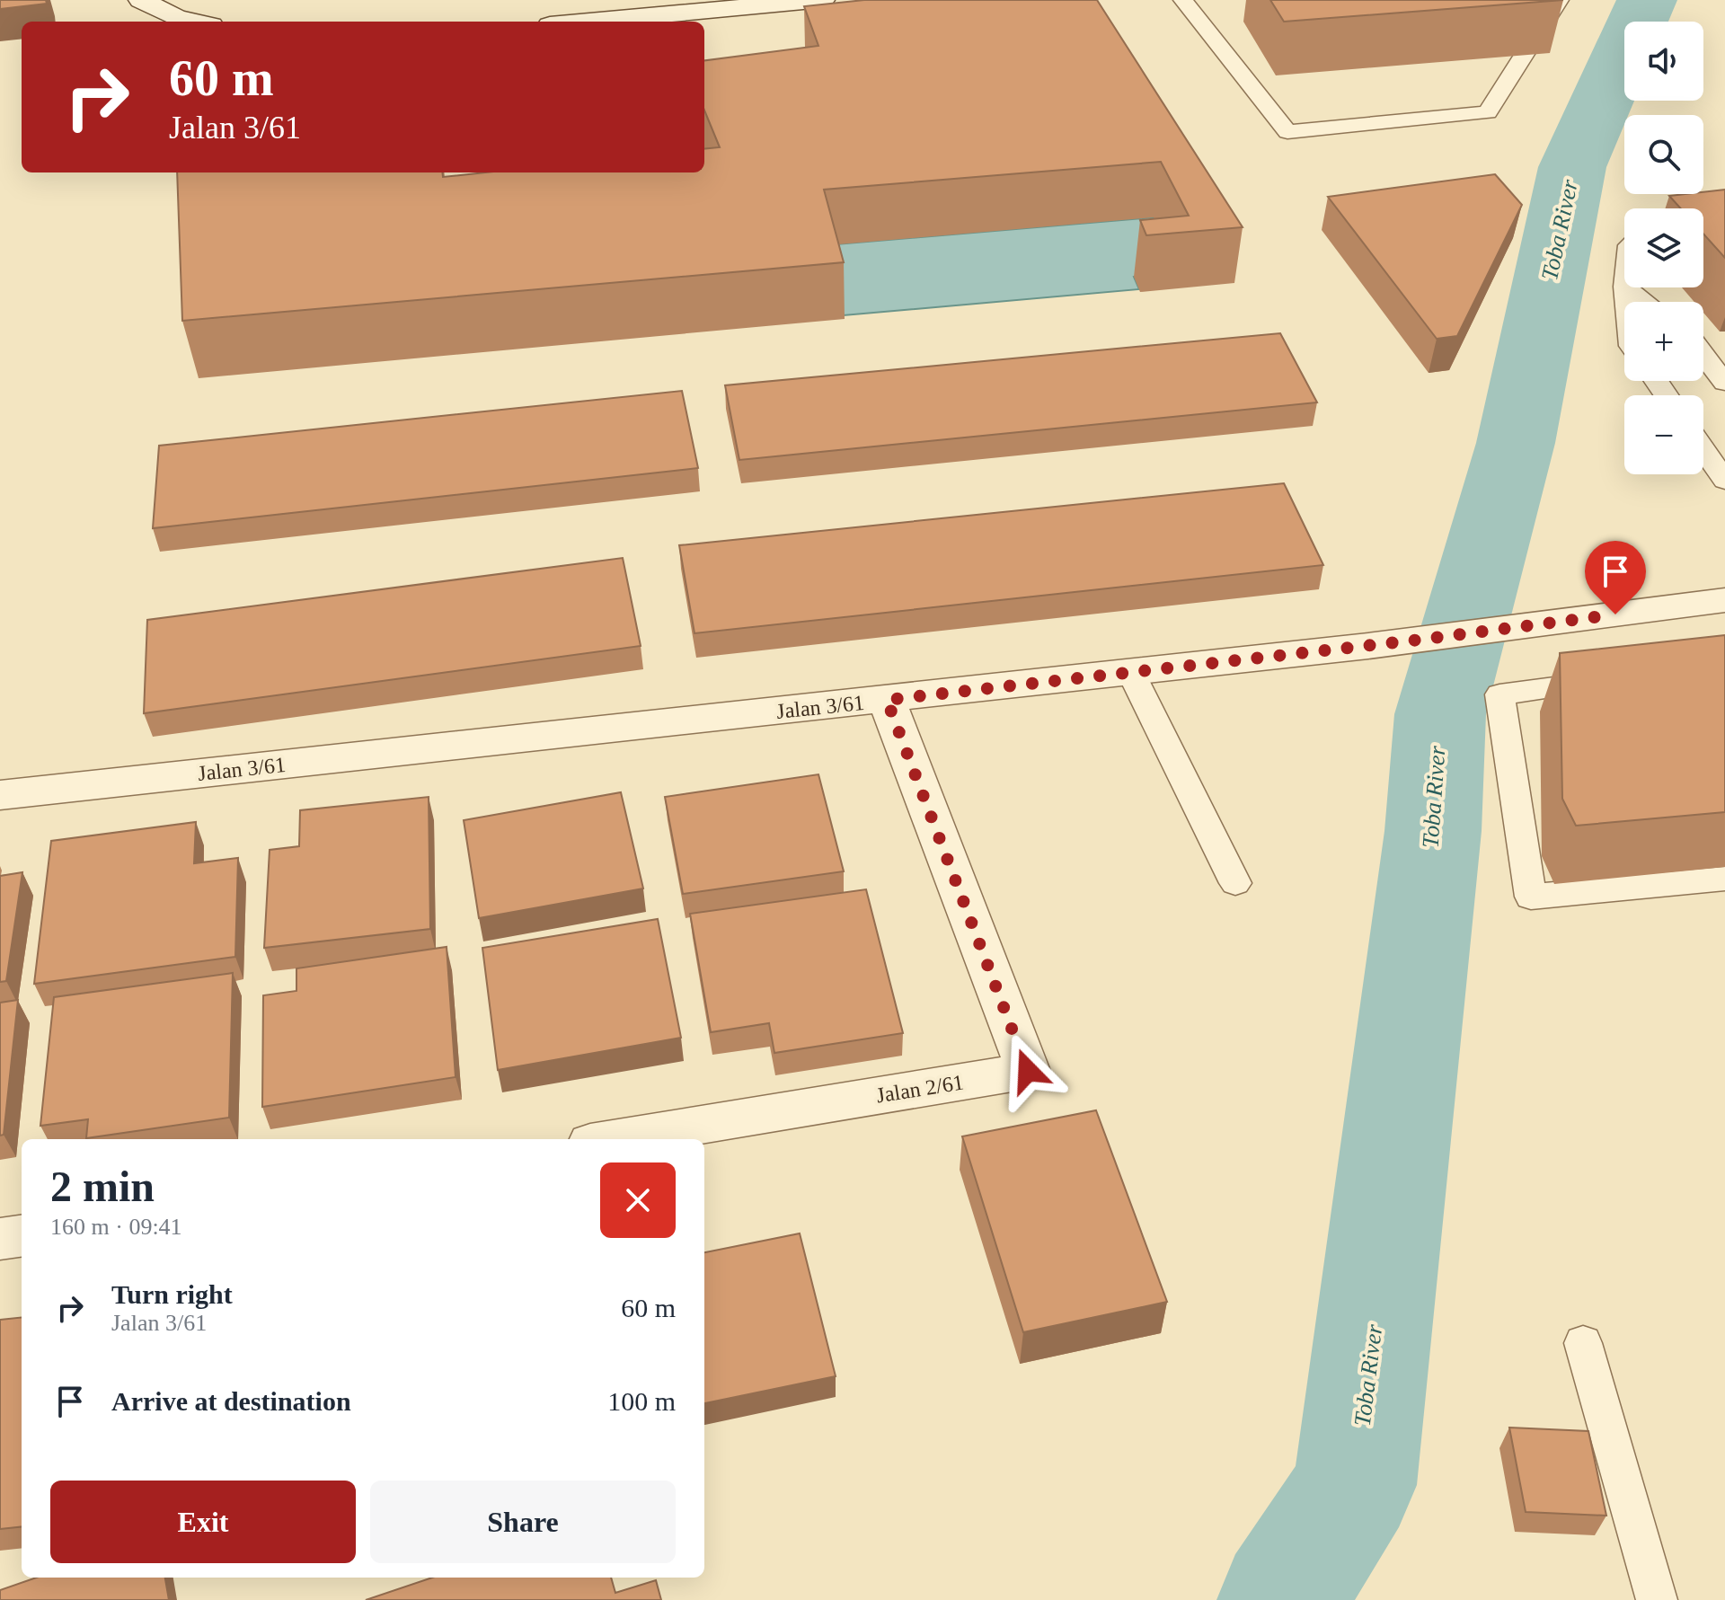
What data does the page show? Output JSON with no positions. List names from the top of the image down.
{
  "streets": {
    "street": ["Jalan 3/61", "Jalan 2/61"]
  },
  "crossings": [
    ["Jalan 3/61", "Jalan 2/61"]
  ],
  "water": ["Toba River"],
  "page": {
    "map_buttons": ["+", "−"],
    "turn": ["60 m", "Jalan 3/61"],
    "heading": ["2 min", "160 m · 09:41"],
    "list": [
      {
        "name": "Turn right",
        "note": "Jalan 3/61",
        "value": "60 m"
      },
      {
        "name": "Arrive at destination",
        "value": "100 m"
      }
    ],
    "buttons": ["Exit", "Share"]
  }
}
